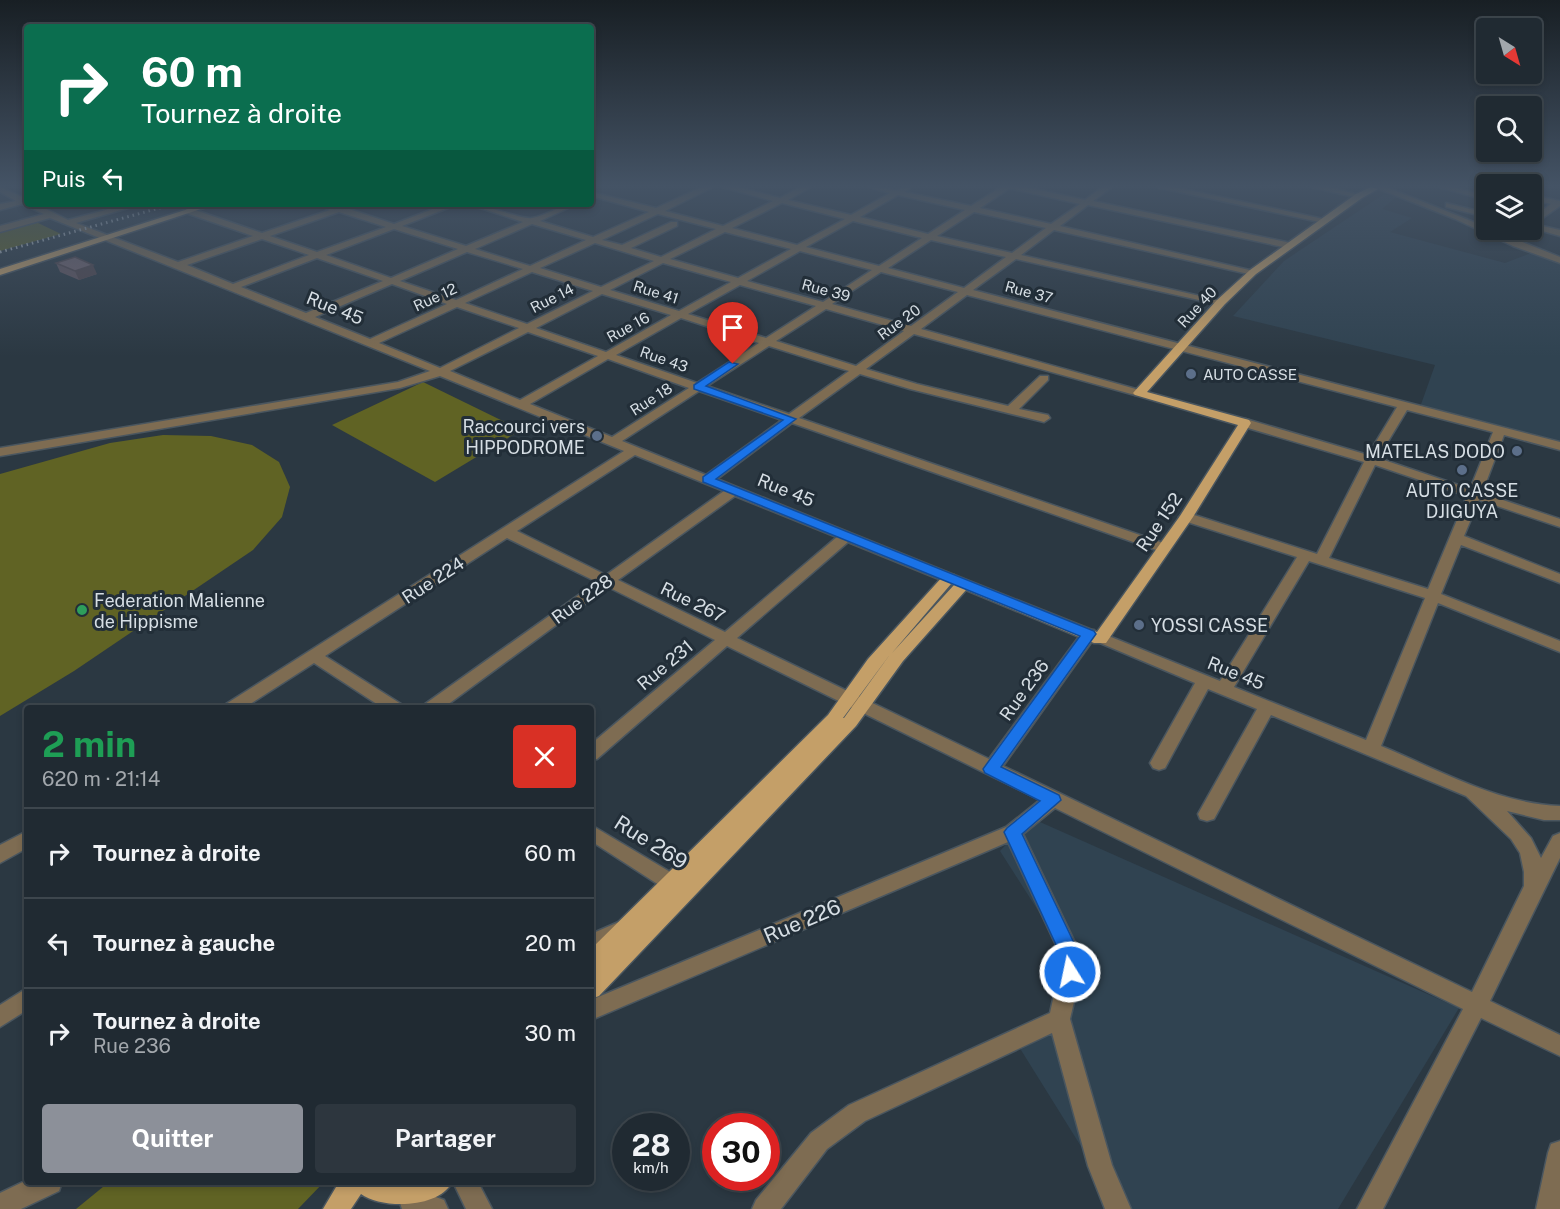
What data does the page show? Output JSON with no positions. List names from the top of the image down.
{
  "streets": {
    "main road": ["Rue 40", "Rue 45", "Rue 152"],
    "street": [
      "Rue 39",
      "Rue 41",
      "Rue 37",
      "Rue 12",
      "Rue 14",
      "Rue 20",
      "Rue 16",
      "Rue 43",
      "Rue 18",
      "Rue 224",
      "Rue 228",
      "Rue 267",
      "Rue 231",
      "Rue 236",
      "Rue 269",
      "Rue 226"
    ]
  },
  "crossings": [
    ["Rue 39", "Rue 14"],
    ["Rue 39", "Rue 40"],
    ["Rue 39", "Rue 20"],
    ["Rue 39", "Rue 16"],
    ["Rue 39", "Rue 18"],
    ["Rue 41", "Rue 12"],
    ["Rue 41", "Rue 14"],
    ["Rue 41", "Rue 20"],
    ["Rue 41", "Rue 16"],
    ["Rue 41", "Rue 18"],
    ["Rue 37", "Rue 40"],
    ["Rue 37", "Rue 20"],
    ["Rue 37", "Rue 16"],
    ["Rue 37", "Rue 18"],
    ["Rue 12", "Rue 45"],
    ["Rue 12", "Rue 43"],
    ["Rue 14", "Rue 45"],
    ["Rue 14", "Rue 43"],
    ["Rue 45", "Rue 20"],
    ["Rue 45", "Rue 16"],
    ["Rue 45", "Rue 18"],
    ["Rue 45", "Rue 152"],
    ["Rue 45", "Rue 224"],
    ["Rue 45", "Rue 228"],
    ["Rue 45", "Rue 231"],
    ["Rue 45", "Rue 236"],
    ["Rue 20", "Rue 43"],
    ["Rue 16", "Rue 43"],
    ["Rue 43", "Rue 18"],
    ["Rue 43", "Rue 152"],
    ["Rue 152", "Rue 236"],
    ["Rue 224", "Rue 267"],
    ["Rue 228", "Rue 267"],
    ["Rue 267", "Rue 231"],
    ["Rue 267", "Rue 236"],
    ["Rue 267", "Rue 226"]
  ],
  "places": [
    "AUTO CASSE",
    "Raccourci vers HIPPODROME",
    "MATELAS DODO",
    "AUTO CASSE DJIGUYA",
    "Federation Malienne de Hippisme",
    "YOSSI CASSE"
  ],
  "north": "bottom right",
  "page": {
    "turn": ["60 m", "Tournez à droite"],
    "then": "Puis",
    "heading": ["2 min", "620 m · 21:14"],
    "list": [
      {
        "name": "Tournez à droite",
        "value": "60 m"
      },
      {
        "name": "Tournez à gauche",
        "value": "20 m"
      },
      {
        "name": "Tournez à droite",
        "note": "Rue 236",
        "value": "30 m"
      }
    ],
    "buttons": ["Quitter", "Partager"],
    "speed": "28 km/h",
    "limit": "30"
  }
}
